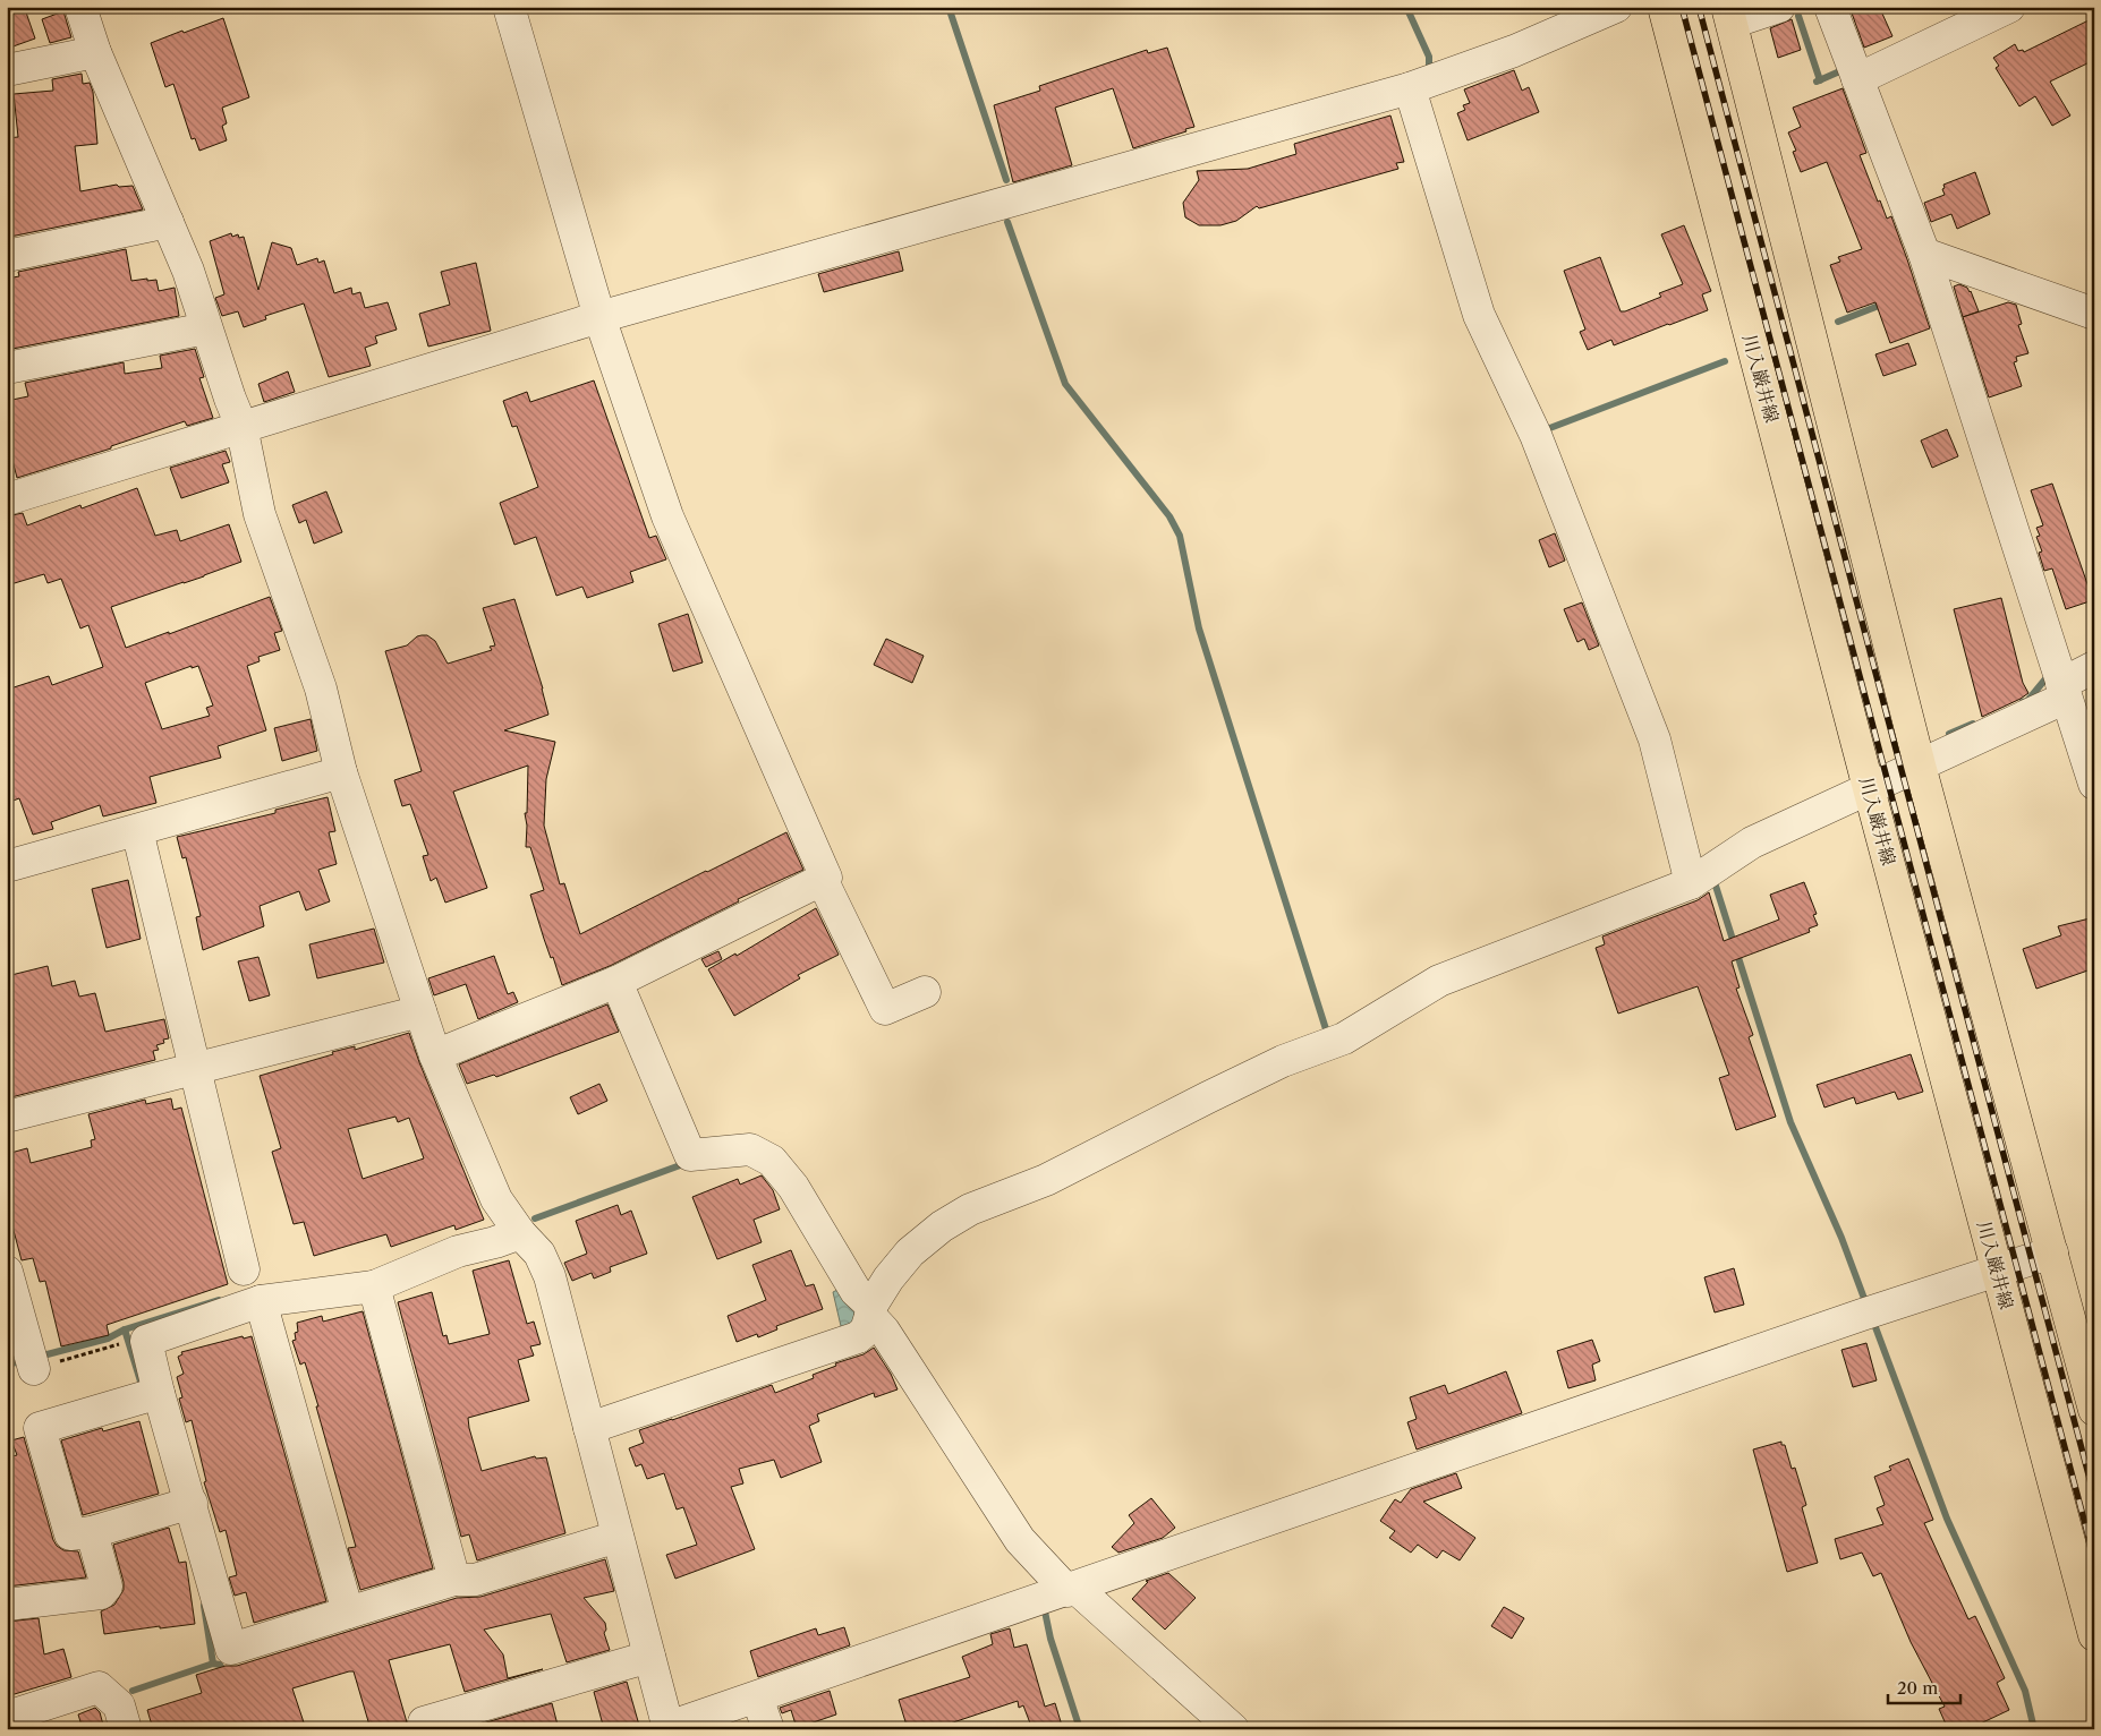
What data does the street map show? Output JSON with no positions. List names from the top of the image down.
{
  "streets": {
    "main road": ["川入巌井線"]
  },
  "scale_bar": "20 m"
}
